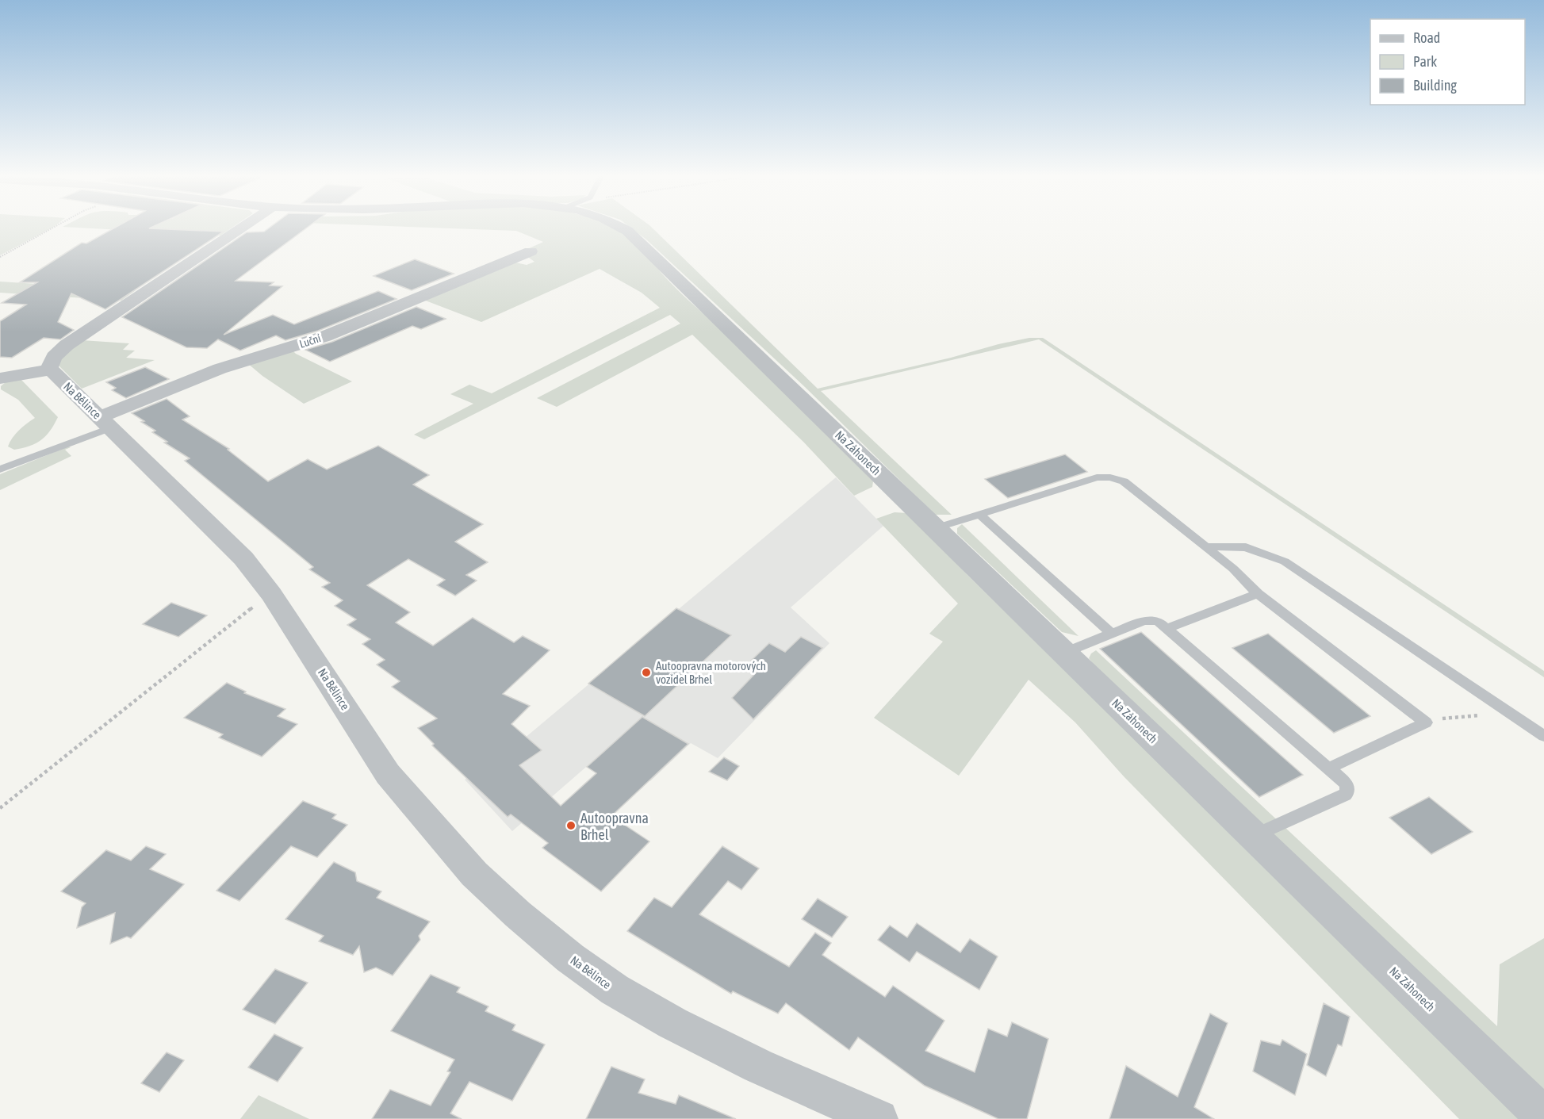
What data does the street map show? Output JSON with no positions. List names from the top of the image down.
{
  "streets": {
    "street": ["Luční", "Na Bělince", "Na Záhonech"]
  },
  "crossings": [
    ["Luční", "Na Bělince"]
  ],
  "places": ["Autoopravna motorových vozidel Brhel", "Autoopravna Brhel"],
  "legend": ["Road", "Park", "Building"]
}
